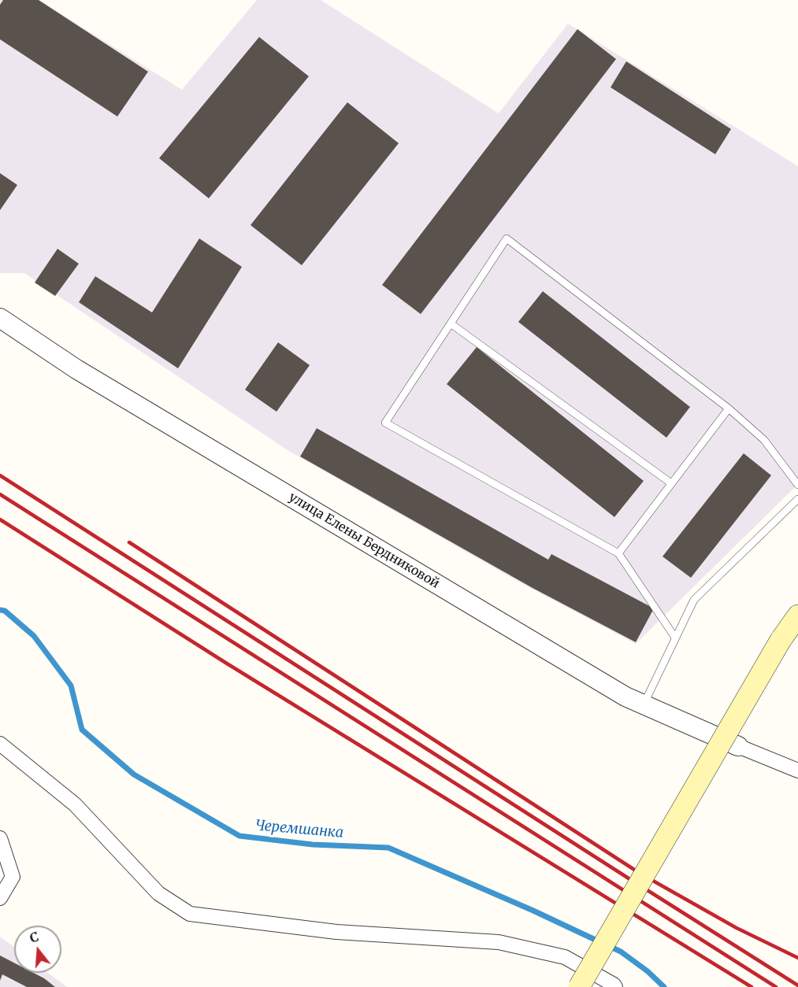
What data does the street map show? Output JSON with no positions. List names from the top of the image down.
{
  "streets": {
    "street": ["улица Елены Бердниковой"]
  },
  "water": ["Черемшанка"],
  "north": "top"
}
